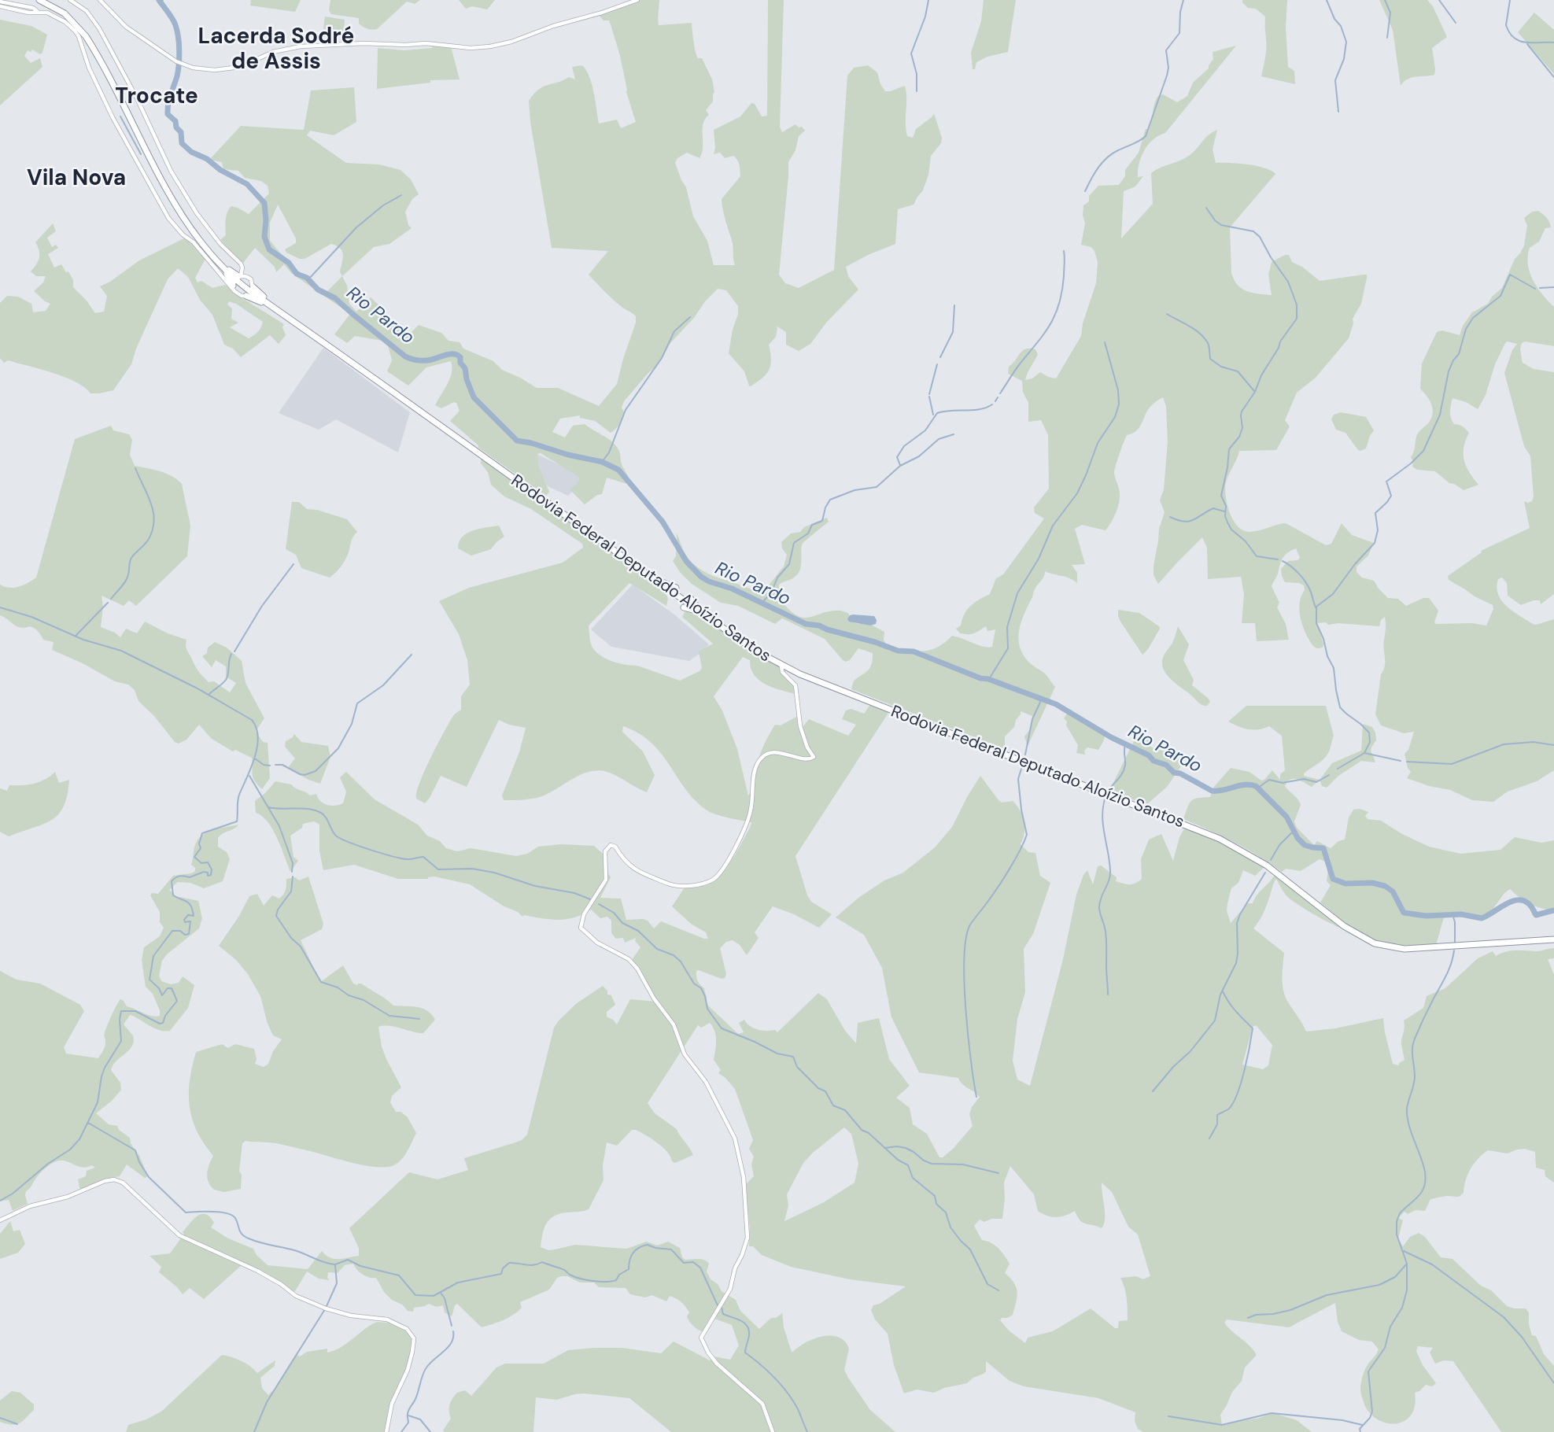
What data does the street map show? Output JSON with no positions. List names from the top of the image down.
{
  "streets": {
    "highway": ["Rodovia Federal Deputado Aloízio Santos"]
  },
  "districts": ["Lacerda Sodré de Assis", "Trocate", "Vila Nova"],
  "water": ["Rio Pardo"]
}
